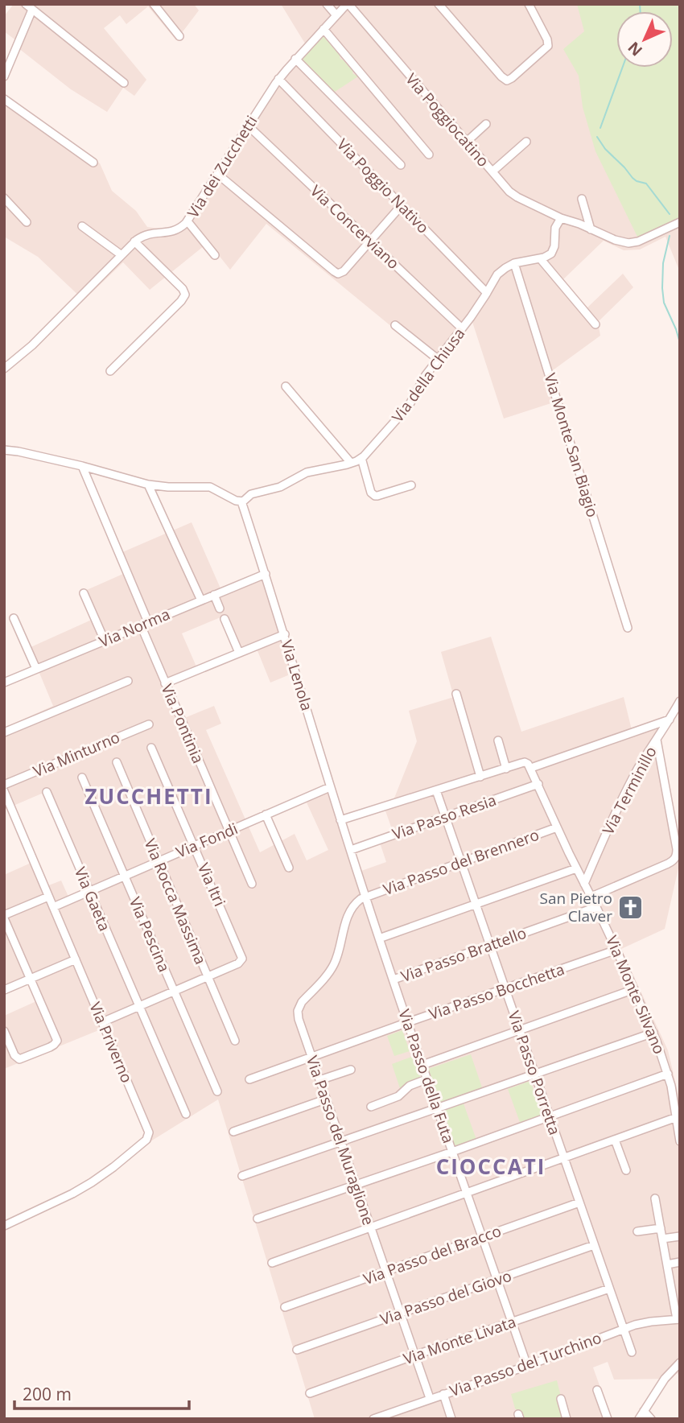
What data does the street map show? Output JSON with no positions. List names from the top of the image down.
{
  "streets": {
    "street": [
      "Via Poggiocatino",
      "Via dei Zucchetti",
      "Via Poggio Nativo",
      "Via Concerviano",
      "Via della Chiusa",
      "Via Monte San Biagio",
      "Via Norma",
      "Via Lenola",
      "Via Pontinia",
      "Via Minturno",
      "Via Terminillo",
      "Via Passo Resia",
      "Via Fondi",
      "Via Passo del Brennero",
      "Via Itri",
      "Via Gaeta",
      "Via Rocca Massima",
      "Via Pescina",
      "Via Passo Brattello",
      "Via Passo Bocchetta",
      "Via Monte Silvano",
      "Via Priverno",
      "Via Passo Porretta",
      "Via Passo della Futa",
      "Via Passo del Muraglione",
      "Via Passo del Bracco",
      "Via Passo del Giovo",
      "Via Monte Livata",
      "Via Passo del Turchino"
    ]
  },
  "crossings": [
    ["Via Poggiocatino", "Via dei Zucchetti"],
    ["Via dei Zucchetti", "Via Poggio Nativo"],
    ["Via dei Zucchetti", "Via Concerviano"],
    ["Via Poggio Nativo", "Via della Chiusa"],
    ["Via Concerviano", "Via della Chiusa"],
    ["Via della Chiusa", "Via Monte San Biagio"],
    ["Via della Chiusa", "Via Lenola"],
    ["Via Norma", "Via Lenola"],
    ["Via Norma", "Via Pontinia"],
    ["Via Lenola", "Via Passo Resia"],
    ["Via Lenola", "Via Fondi"],
    ["Via Lenola", "Via Passo della Futa"],
    ["Via Pontinia", "Via Fondi"],
    ["Via Terminillo", "Via Monte Silvano"],
    ["Via Passo Resia", "Via Monte Silvano"],
    ["Via Passo Resia", "Via Passo Porretta"],
    ["Via Passo Resia", "Via Passo della Futa"],
    ["Via Fondi", "Via Itri"],
    ["Via Fondi", "Via Gaeta"],
    ["Via Fondi", "Via Rocca Massima"],
    ["Via Fondi", "Via Pescina"],
    ["Via Fondi", "Via Priverno"],
    ["Via Passo del Brennero", "Via Monte Silvano"],
    ["Via Passo del Brennero", "Via Passo Porretta"],
    ["Via Passo del Brennero", "Via Passo della Futa"],
    ["Via Passo del Brennero", "Via Passo del Muraglione"],
    ["Via Itri", "Via Rocca Massima"],
    ["Via Passo Brattello", "Via Monte Silvano"],
    ["Via Passo Brattello", "Via Passo Porretta"],
    ["Via Passo Brattello", "Via Passo della Futa"],
    ["Via Passo Bocchetta", "Via Monte Silvano"],
    ["Via Passo Bocchetta", "Via Passo Porretta"],
    ["Via Passo Bocchetta", "Via Passo della Futa"],
    ["Via Passo Bocchetta", "Via Passo del Muraglione"],
    ["Via Passo Porretta", "Via Passo del Bracco"],
    ["Via Passo Porretta", "Via Passo del Giovo"],
    ["Via Passo Porretta", "Via Monte Livata"],
    ["Via Passo Porretta", "Via Passo del Turchino"],
    ["Via Passo della Futa", "Via Passo del Muraglione"],
    ["Via Passo della Futa", "Via Passo del Bracco"],
    ["Via Passo della Futa", "Via Passo del Giovo"],
    ["Via Passo della Futa", "Via Monte Livata"],
    ["Via Passo della Futa", "Via Passo del Turchino"],
    ["Via Passo del Muraglione", "Via Passo del Bracco"],
    ["Via Passo del Muraglione", "Via Passo del Giovo"],
    ["Via Passo del Muraglione", "Via Monte Livata"],
    ["Via Passo del Muraglione", "Via Passo del Turchino"]
  ],
  "districts": ["ZUCCHETTI", "CIOCCATI"],
  "places": {
    "church": ["San Pietro Claver"]
  },
  "scale_bar": "200 m",
  "north": "bottom left"
}
